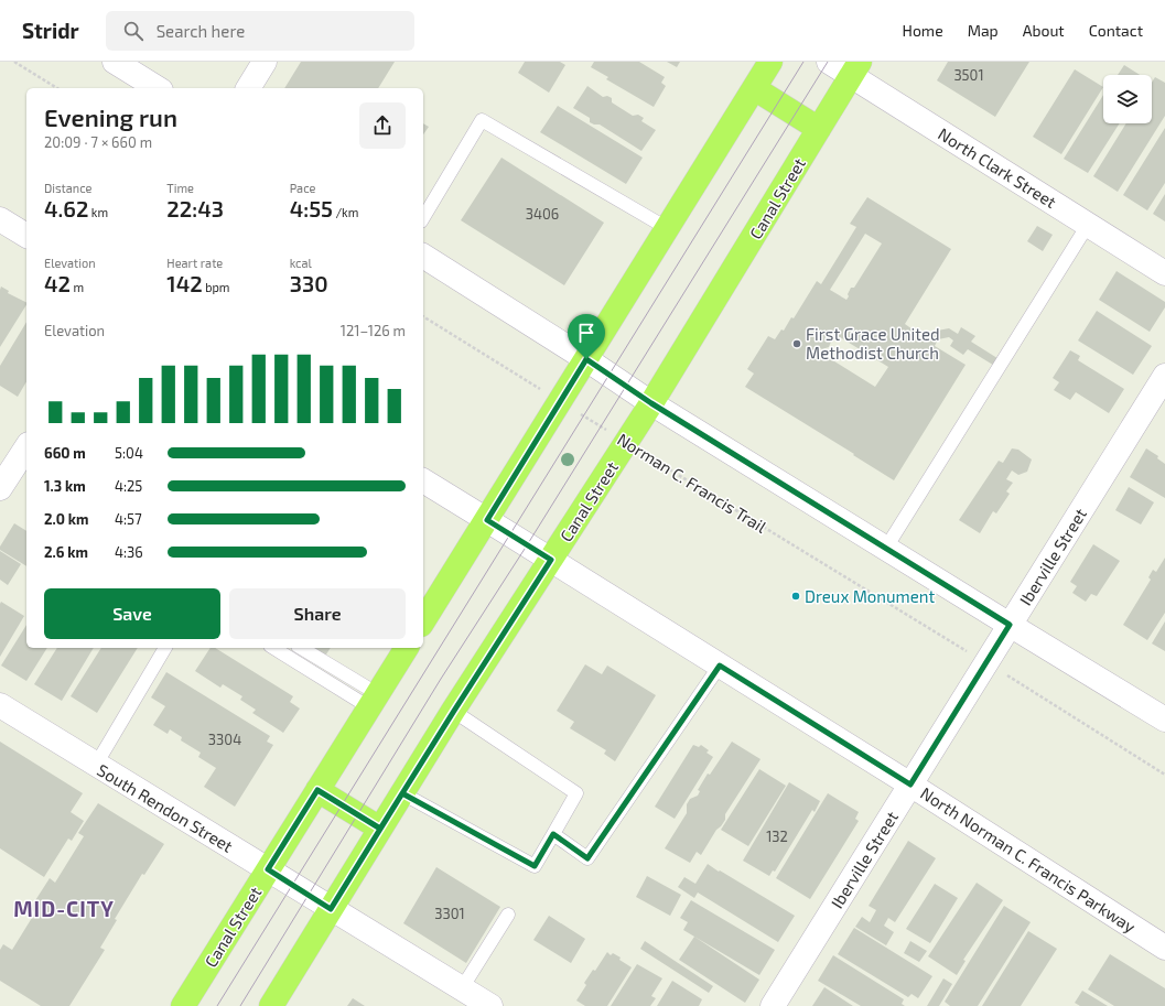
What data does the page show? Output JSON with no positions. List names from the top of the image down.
{
  "streets": {
    "main road": ["Canal Street"],
    "street": [
      "North Clark Street",
      "Iberville Street",
      "South Rendon Street",
      "North Norman C. Francis Parkway"
    ],
    "path": ["Norman C. Francis Trail"]
  },
  "crossings": [
    ["North Clark Street", "Canal Street"],
    ["Canal Street", "Norman C. Francis Trail"],
    ["Canal Street", "South Rendon Street"],
    ["Canal Street", "North Norman C. Francis Parkway"],
    ["Iberville Street", "North Norman C. Francis Parkway"]
  ],
  "districts": ["MID-CITY"],
  "places": ["First Grace United Methodist Church", "Dreux Monument"],
  "house_numbers": [
    "3501",
    "3406",
    "3304",
    "132",
    "3301"
  ],
  "page": {
    "header": "Stridr",
    "search": "Search here",
    "nav": [
      "Home",
      "Map",
      "About",
      "Contact"
    ],
    "heading": ["Evening run", "20:09 · 7 × 660 m"],
    "stats": [
      ["Distance", "4.62 km"],
      ["Time", "22:43"],
      ["Pace", "4:55 /km"],
      ["Elevation", "42 m"],
      ["Heart rate", "142 bpm"],
      ["kcal", "330"]
    ],
    "chart": ["Elevation", "121–126 m"],
    "list": [
      {
        "name": "660 m",
        "note": "5:04"
      },
      {
        "name": "1.3 km",
        "note": "4:25"
      },
      {
        "name": "2.0 km",
        "note": "4:57"
      },
      {
        "name": "2.6 km",
        "note": "4:36"
      }
    ],
    "buttons": ["Save", "Share"]
  }
}
